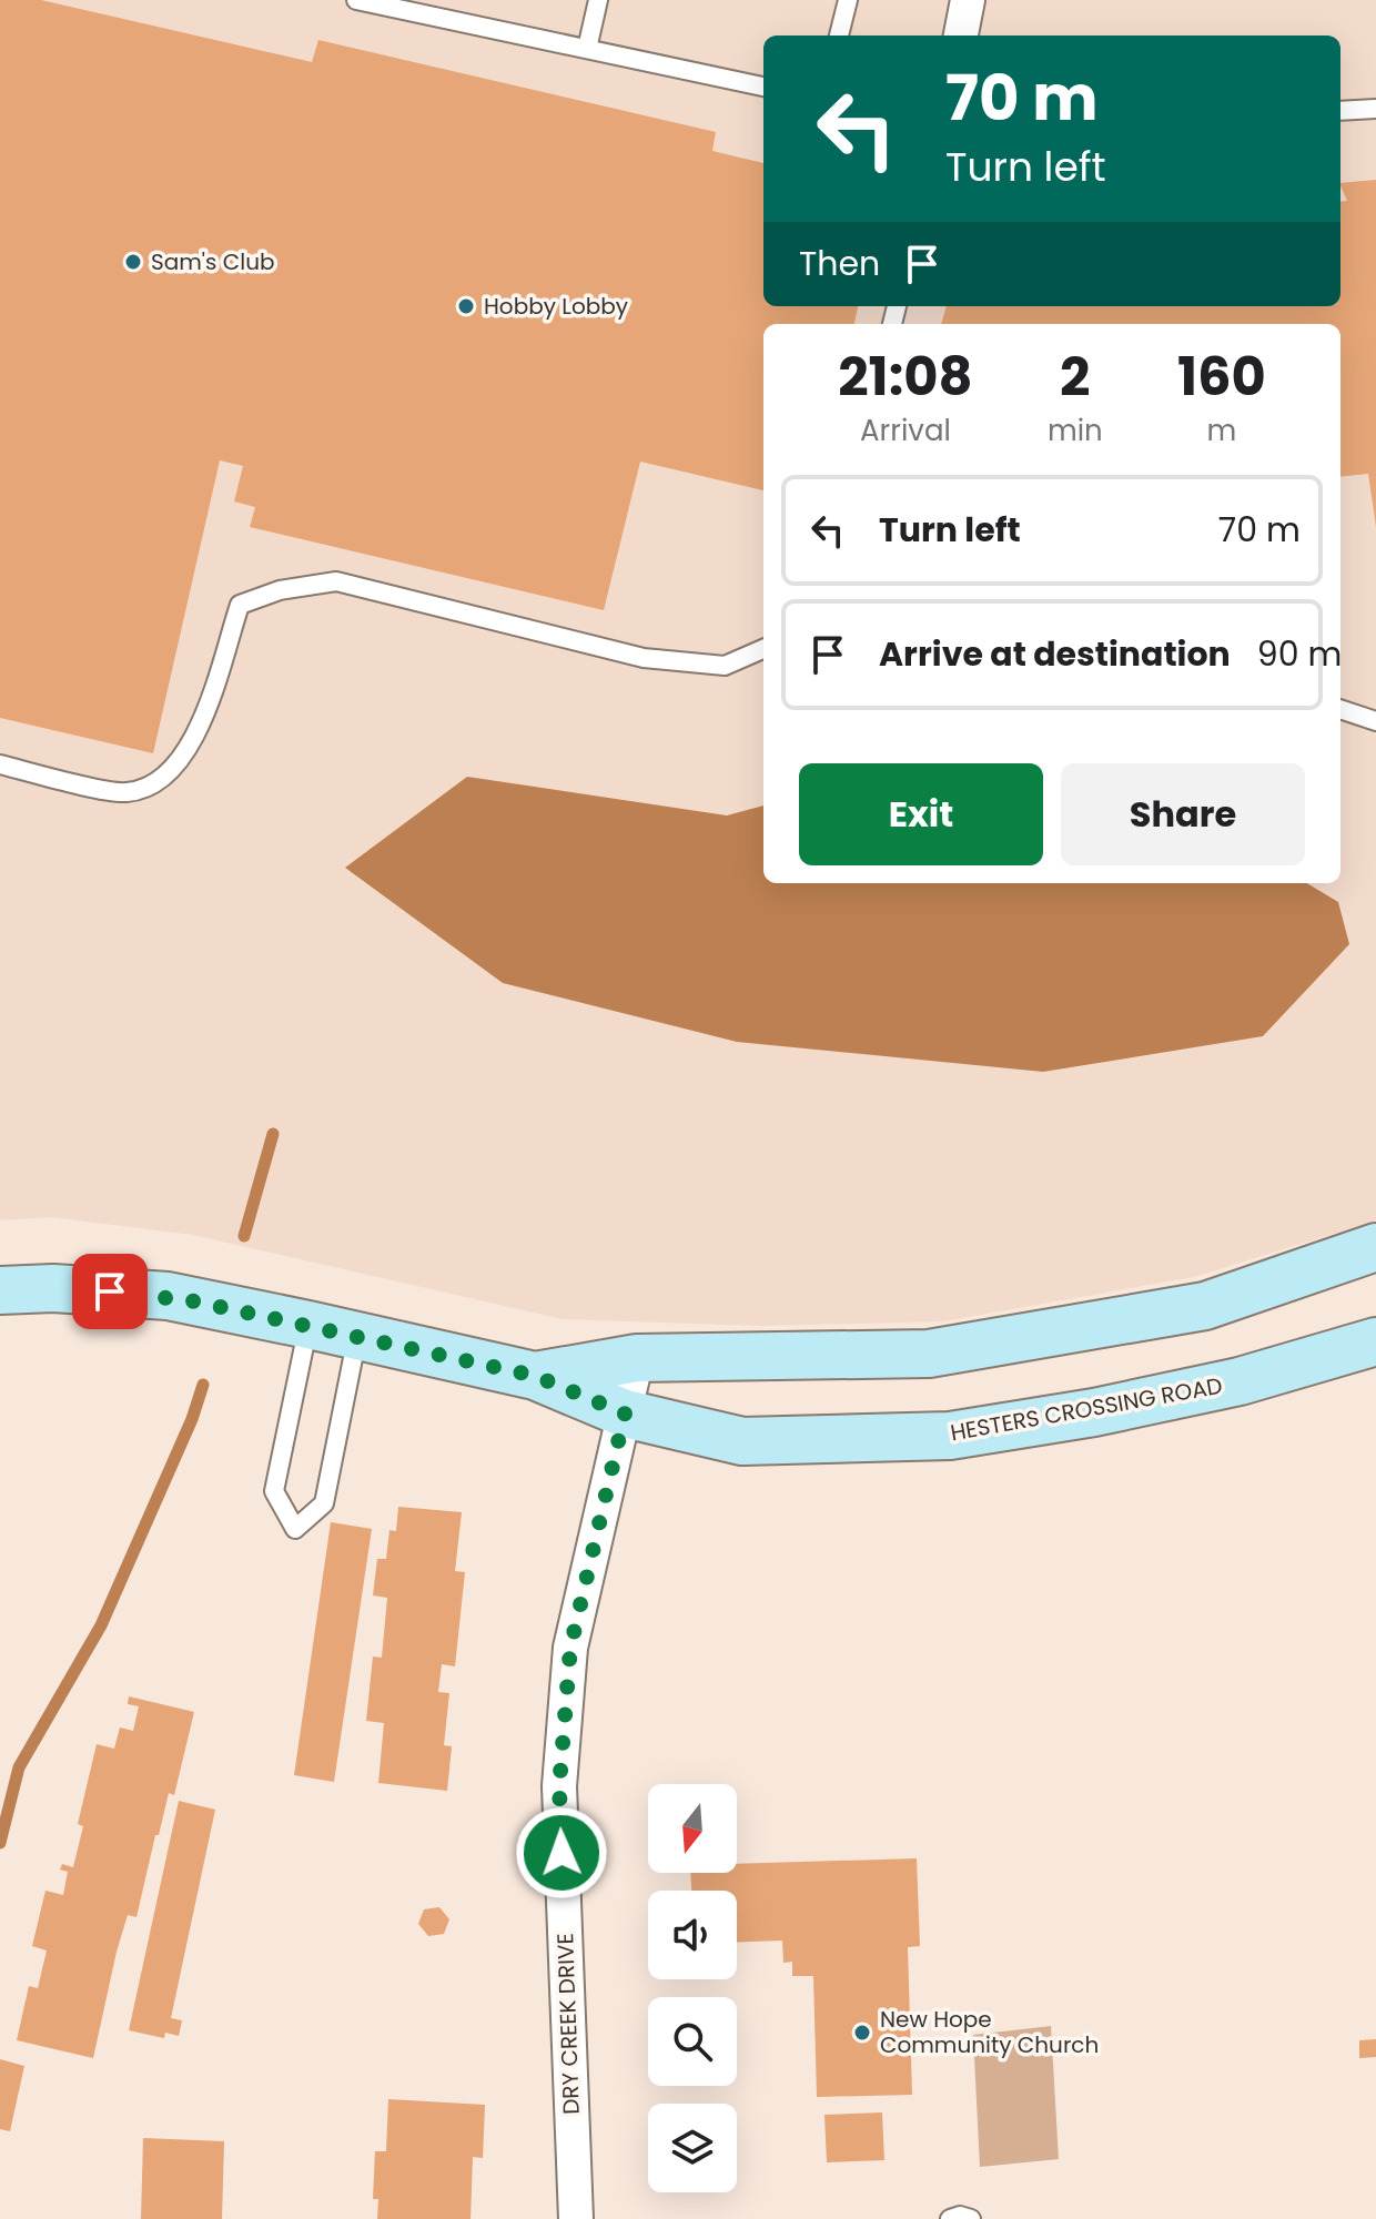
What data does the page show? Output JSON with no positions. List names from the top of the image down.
{
  "streets": {
    "street": ["HESTERS CROSSING ROAD", "DRY CREEK DRIVE"]
  },
  "crossings": [
    ["HESTERS CROSSING ROAD", "DRY CREEK DRIVE"]
  ],
  "places": ["Sam's Club", "Hobby Lobby", "New Hope Community Church"],
  "north": "bottom",
  "page": {
    "turn": ["70 m", "Turn left"],
    "then": "Then",
    "eta": [
      "21:08",
      "Arrival",
      "2",
      "min",
      "160",
      "m"
    ],
    "list": [
      {
        "name": "Turn left",
        "value": "70 m"
      },
      {
        "name": "Arrive at destination",
        "value": "90 m"
      }
    ],
    "buttons": ["Exit", "Share"]
  }
}
